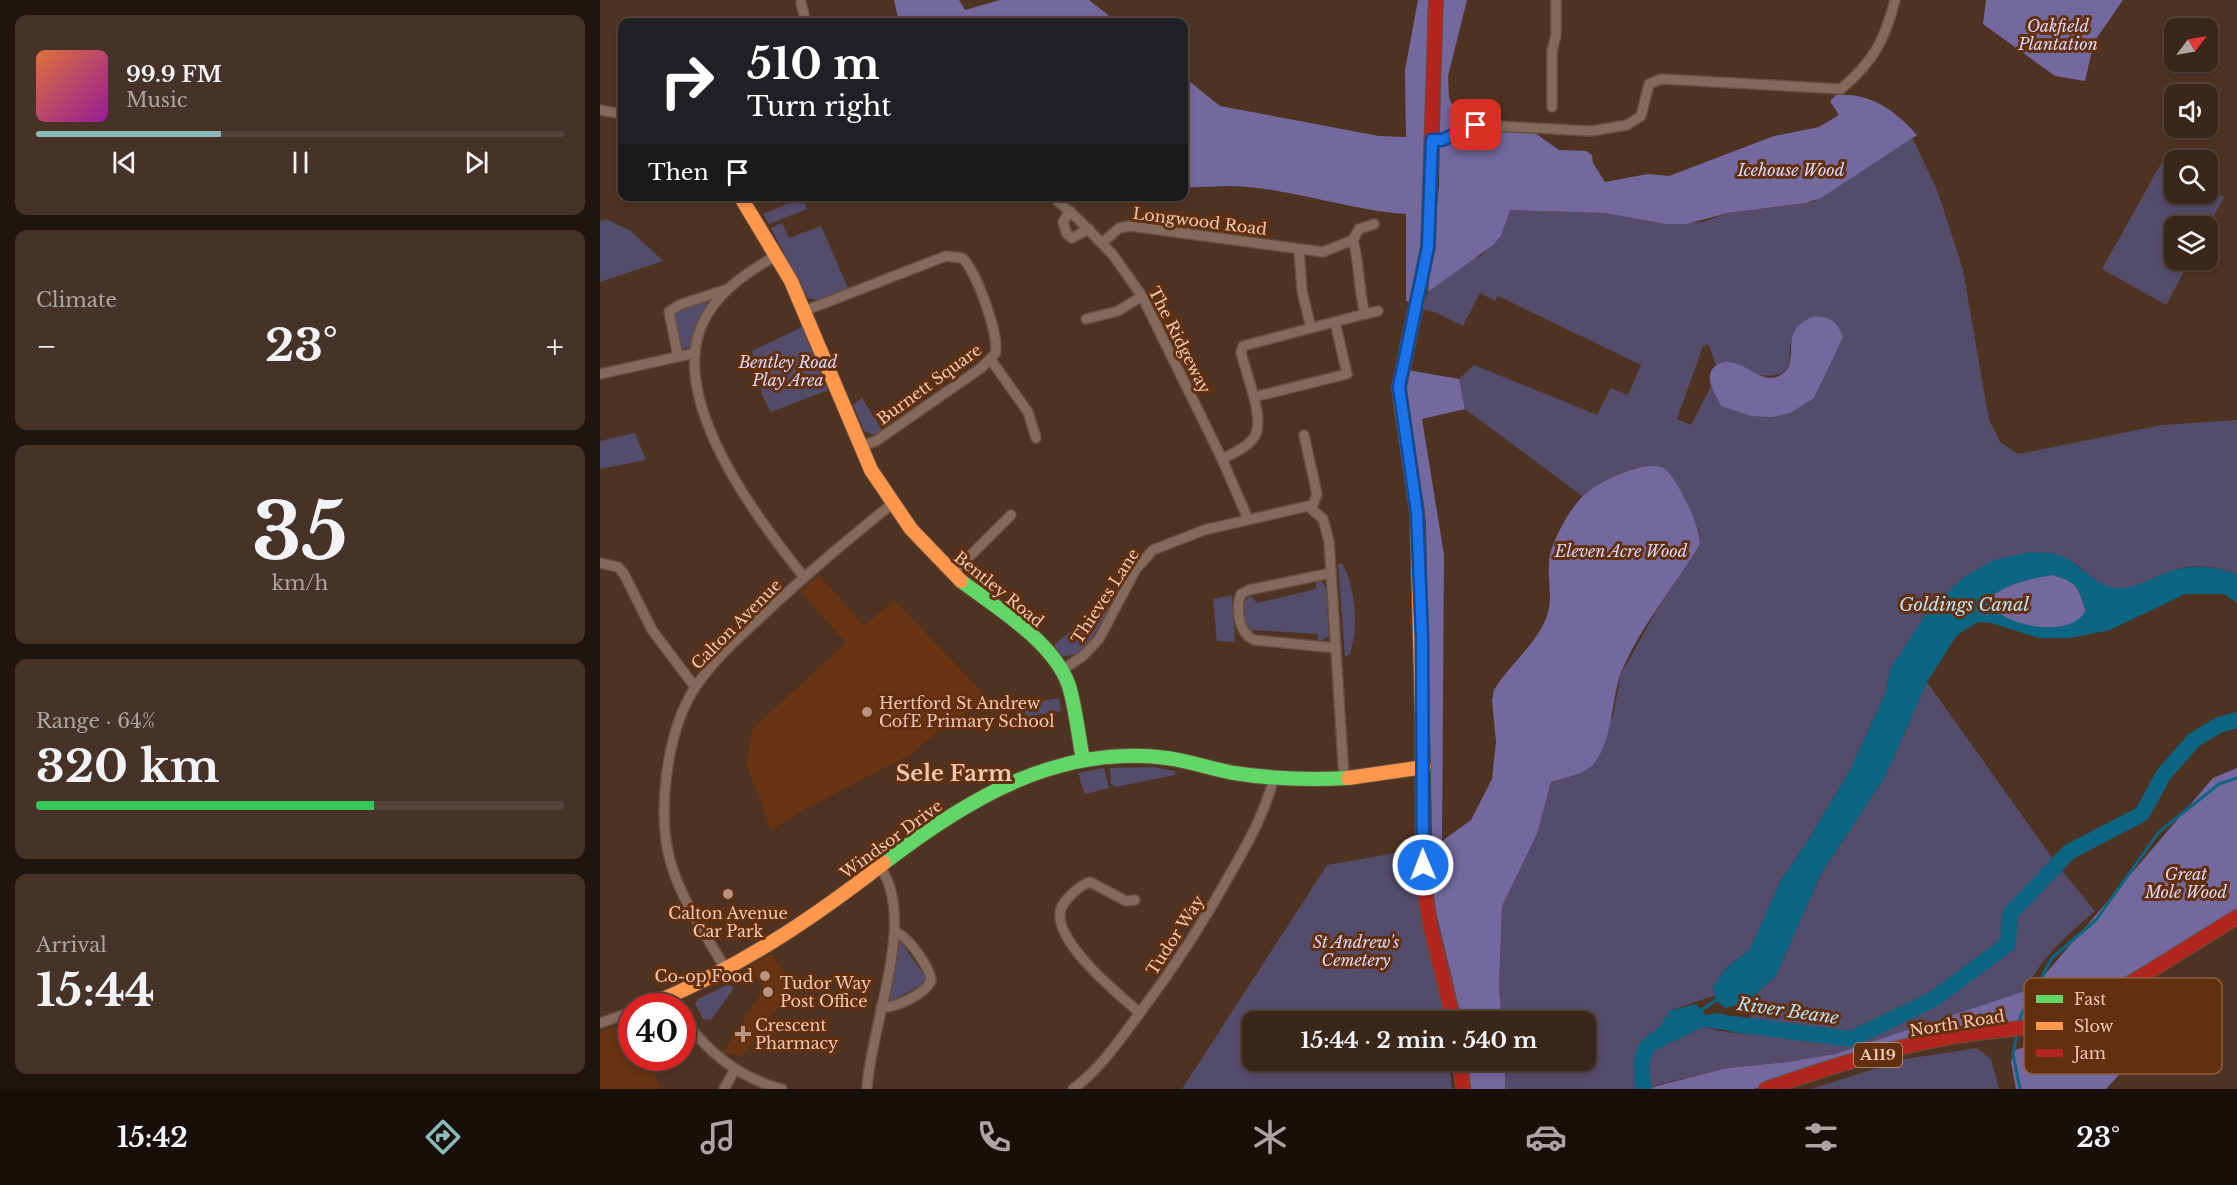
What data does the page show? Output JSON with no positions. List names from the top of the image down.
{
  "streets": {
    "street": [
      "Longwood Road",
      "The Ridgeway",
      "Burnett Square",
      "Bentley Road",
      "Thieves Lane",
      "Calton Avenue",
      "Windsor Drive",
      "Tudor Way",
      "North Road",
      "A119"
    ]
  },
  "crossings": [
    ["Longwood Road", "The Ridgeway"],
    ["The Ridgeway", "Thieves Lane"],
    ["Burnett Square", "Bentley Road"],
    ["Bentley Road", "Thieves Lane"],
    ["Bentley Road", "Calton Avenue"],
    ["Bentley Road", "Windsor Drive"],
    ["Calton Avenue", "Windsor Drive"],
    ["Windsor Drive", "Tudor Way"]
  ],
  "districts": ["Sele Farm"],
  "water": ["Goldings Canal", "River Beane"],
  "parks": [
    "Oakfield Plantation",
    "Icehouse Wood",
    "Bentley Road Play Area",
    "Eleven Acre Wood",
    "Great Mole Wood",
    "St Andrew's Cemetery"
  ],
  "places": {
    "other": [
      "Hertford St Andrew CofE Primary School",
      "Calton Avenue Car Park",
      "Co-op Food",
      "Tudor Way Post Office"
    ],
    "health": ["Crescent Pharmacy"]
  },
  "legend": ["Fast", "Slow", "Jam"],
  "north": "top right",
  "page": {
    "turn": ["510 m", "Turn right"],
    "song": ["99.9 FM", "Music"],
    "then": "Then",
    "tile": [
      "Climate",
      ["35", "km/h"],
      ["Range · 64%", "320 km"],
      ["Arrival", "15:44"]
    ],
    "heat": ["−", "23°", "+"],
    "limit": "40",
    "trip": "15:44 · 2 min · 540 m",
    "tabs": ["15:42", "23°"]
  }
}
